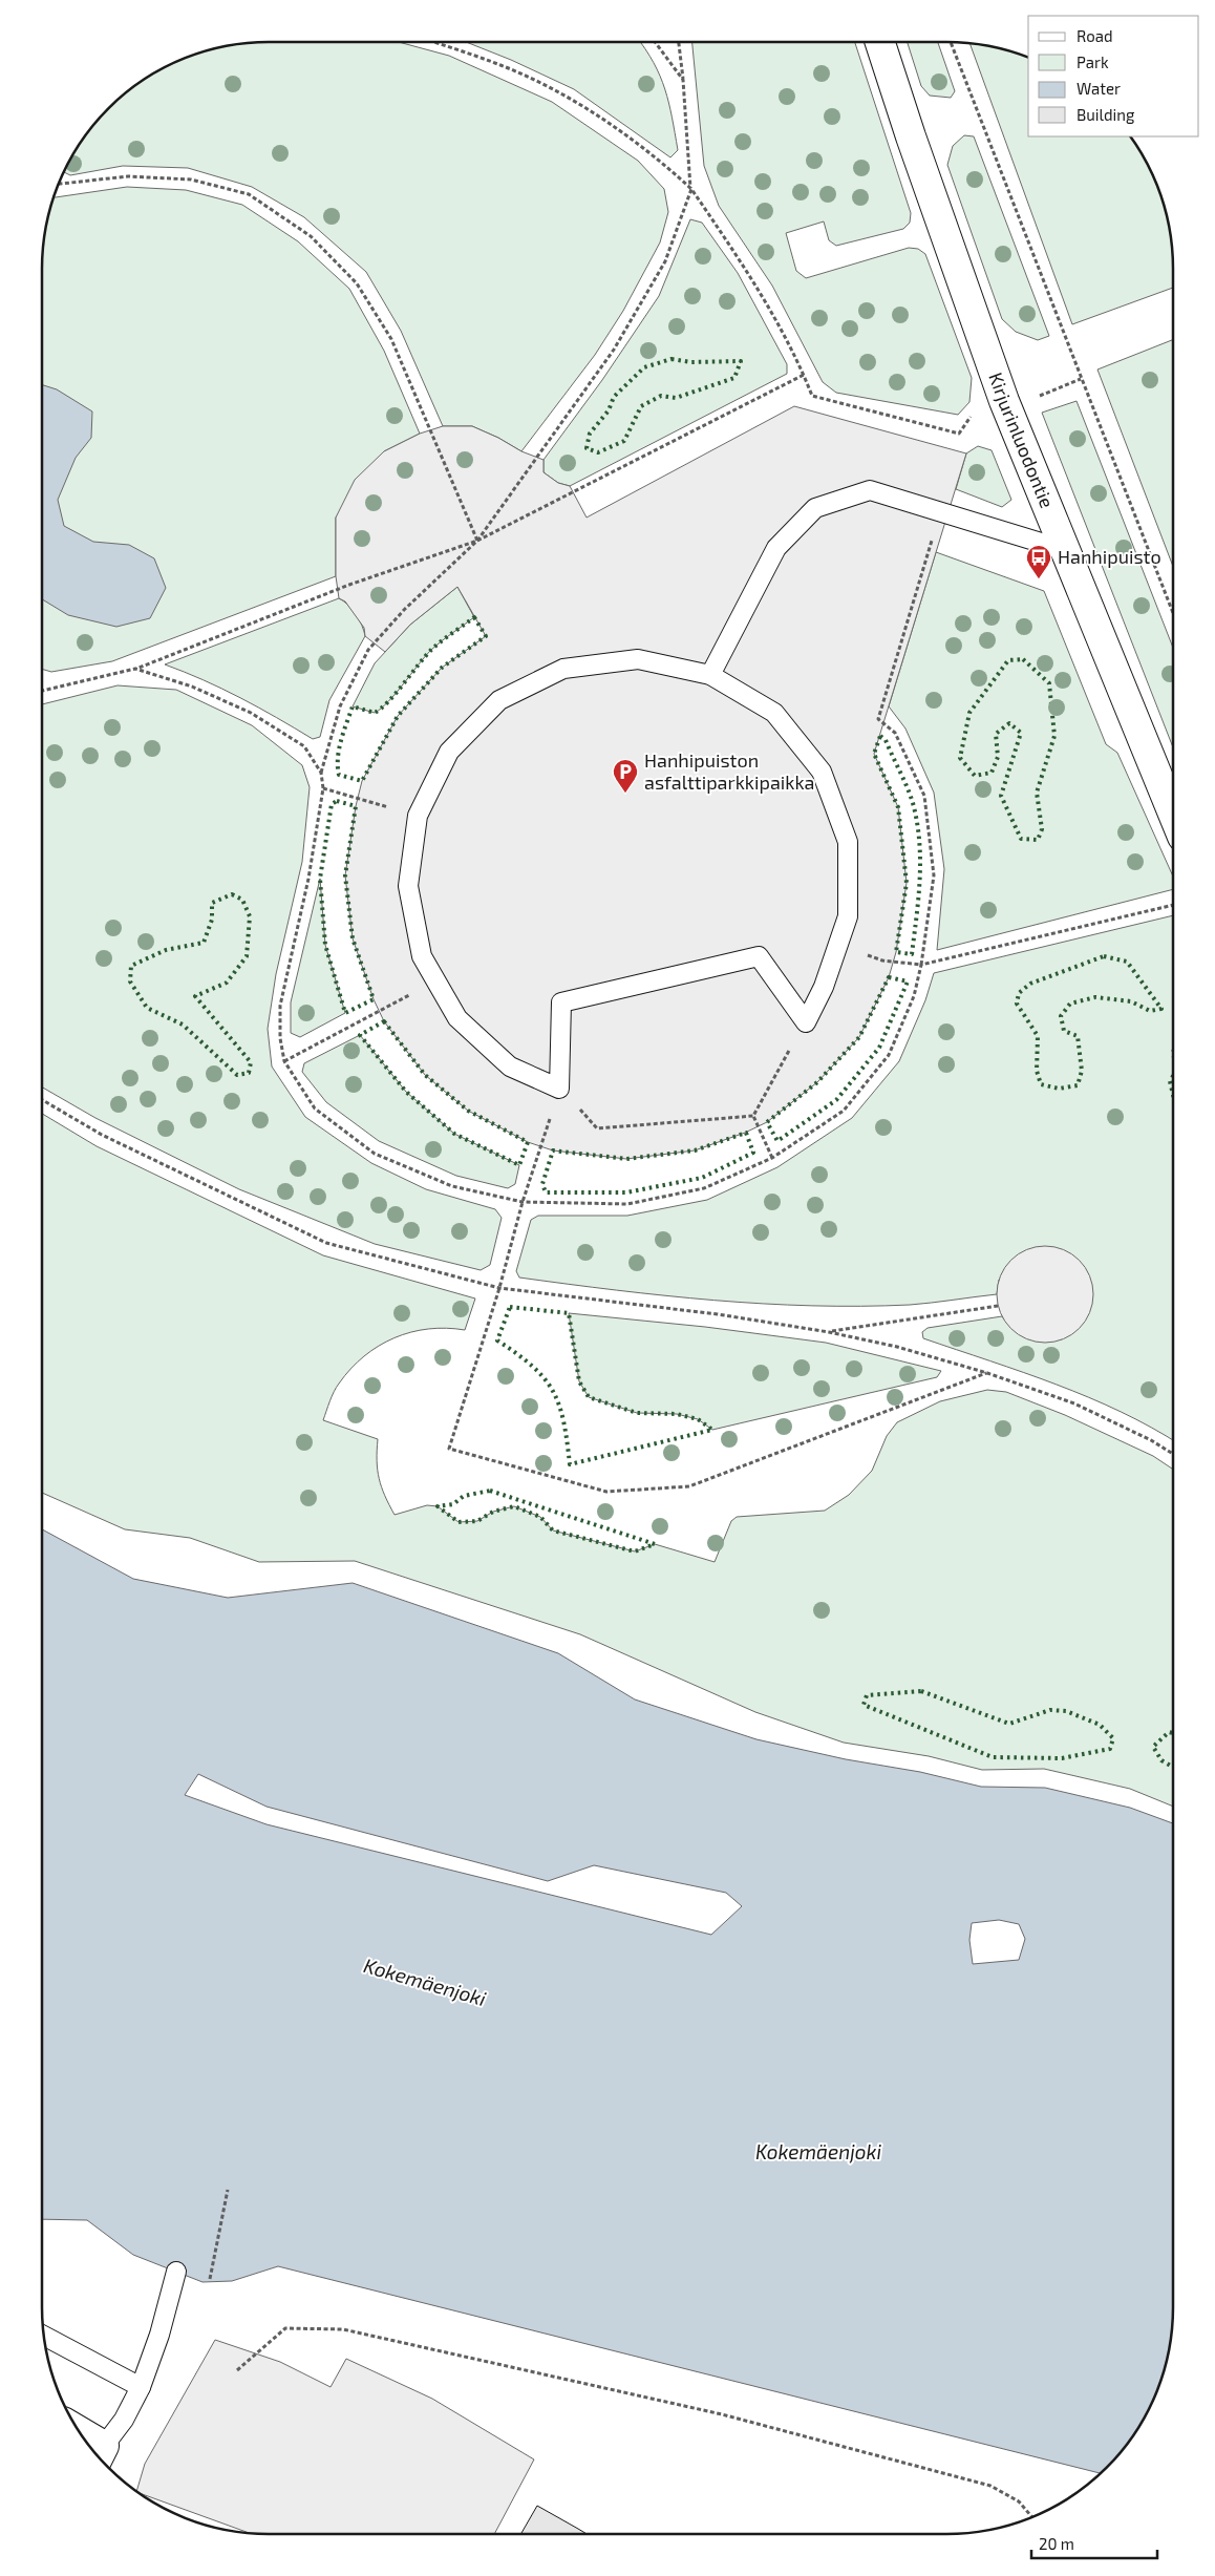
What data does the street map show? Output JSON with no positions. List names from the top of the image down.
{
  "streets": {
    "street": ["Kirjurinluodontie"]
  },
  "water": ["Kokemäenjoki"],
  "places": {
    "bus stop": ["Hanhipuisto"],
    "parking": ["Hanhipuiston asfalttiparkkipaikka"]
  },
  "legend": [
    "Road",
    "Park",
    "Water",
    "Building"
  ],
  "scale_bar": "20 m"
}
